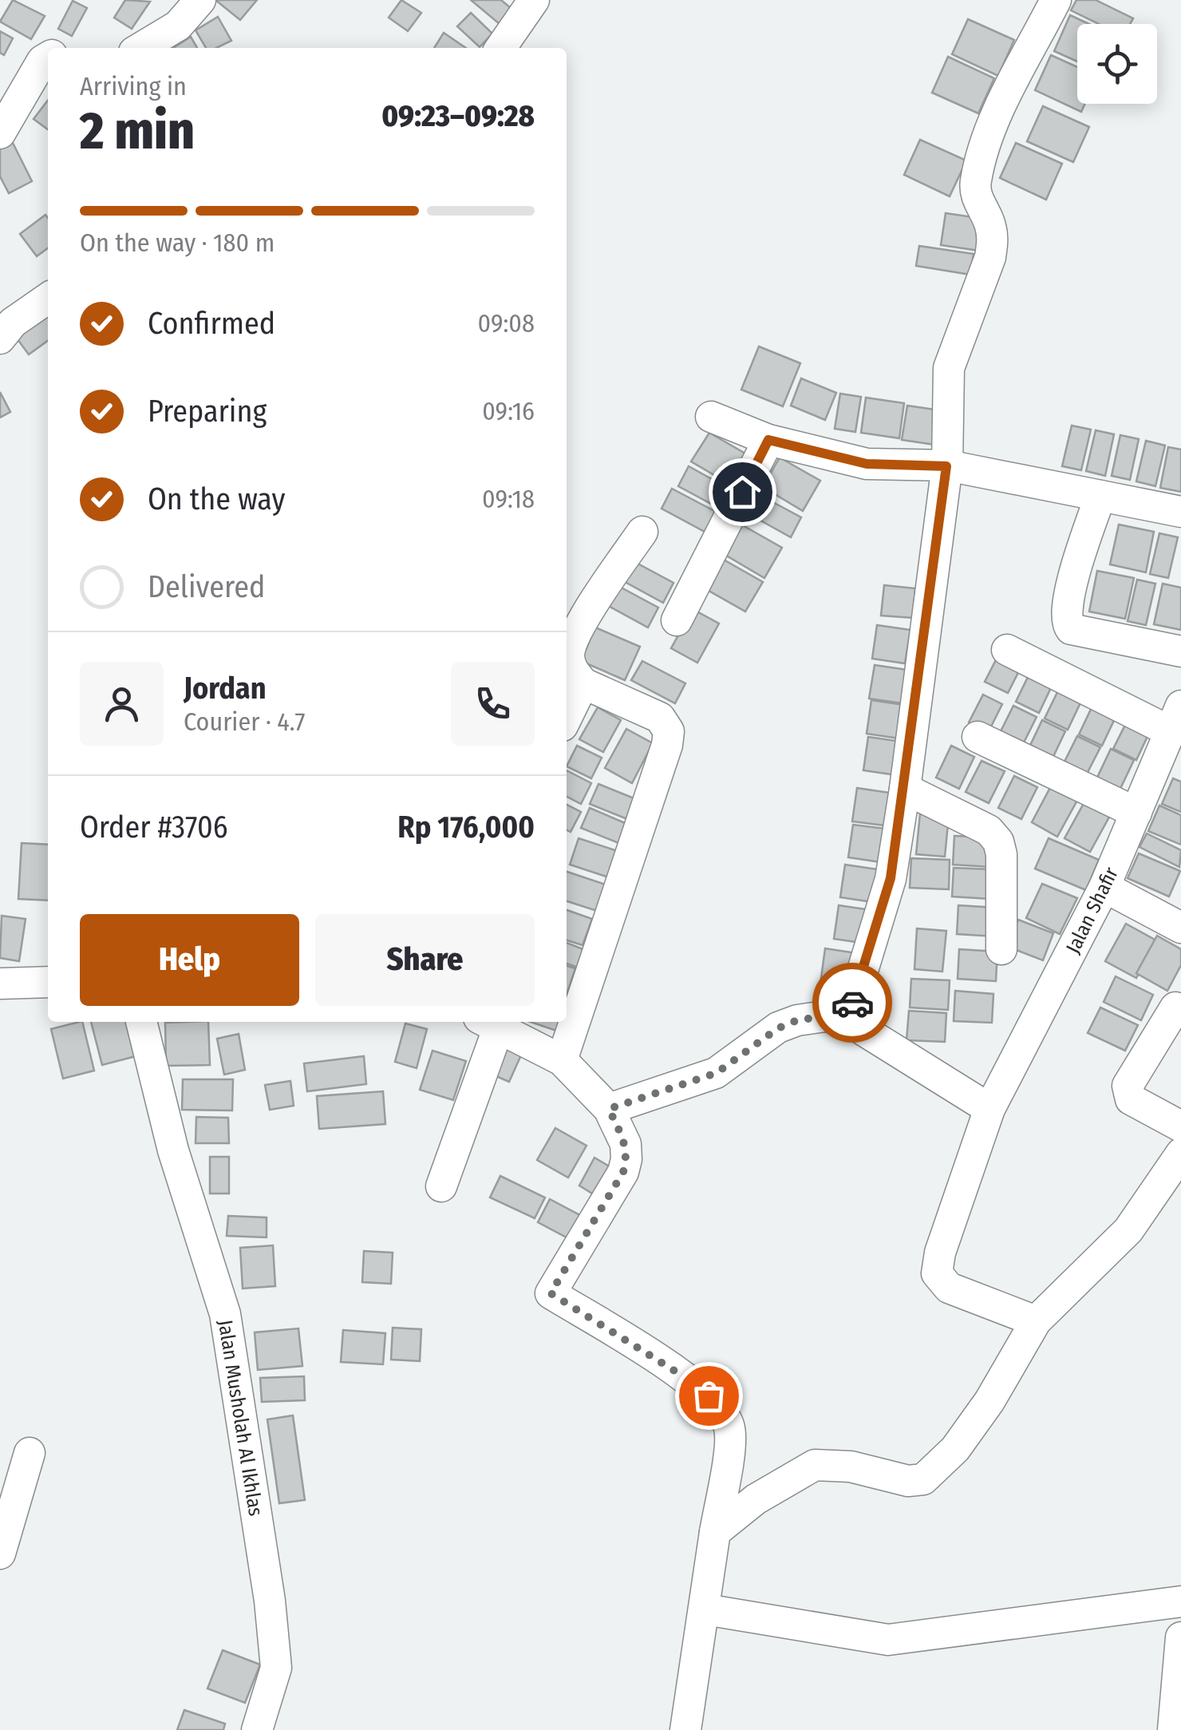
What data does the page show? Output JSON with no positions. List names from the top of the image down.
{
  "streets": {
    "street": ["Jalan Shafir", "Jalan Musholah Al Ikhlas"]
  },
  "page": {
    "heading": ["2 min", "Arriving in", "09:23–09:28"],
    "panel": [
      "Jordan",
      "Courier · 4.7",
      "Order #3706",
      "Rp 176,000"
    ],
    "bar": "On the way · 180 m",
    "list": [
      ["Confirmed", "09:08"],
      ["Preparing", "09:16"],
      ["On the way", "09:18"],
      "Delivered"
    ],
    "buttons": ["Help", "Share"]
  }
}
